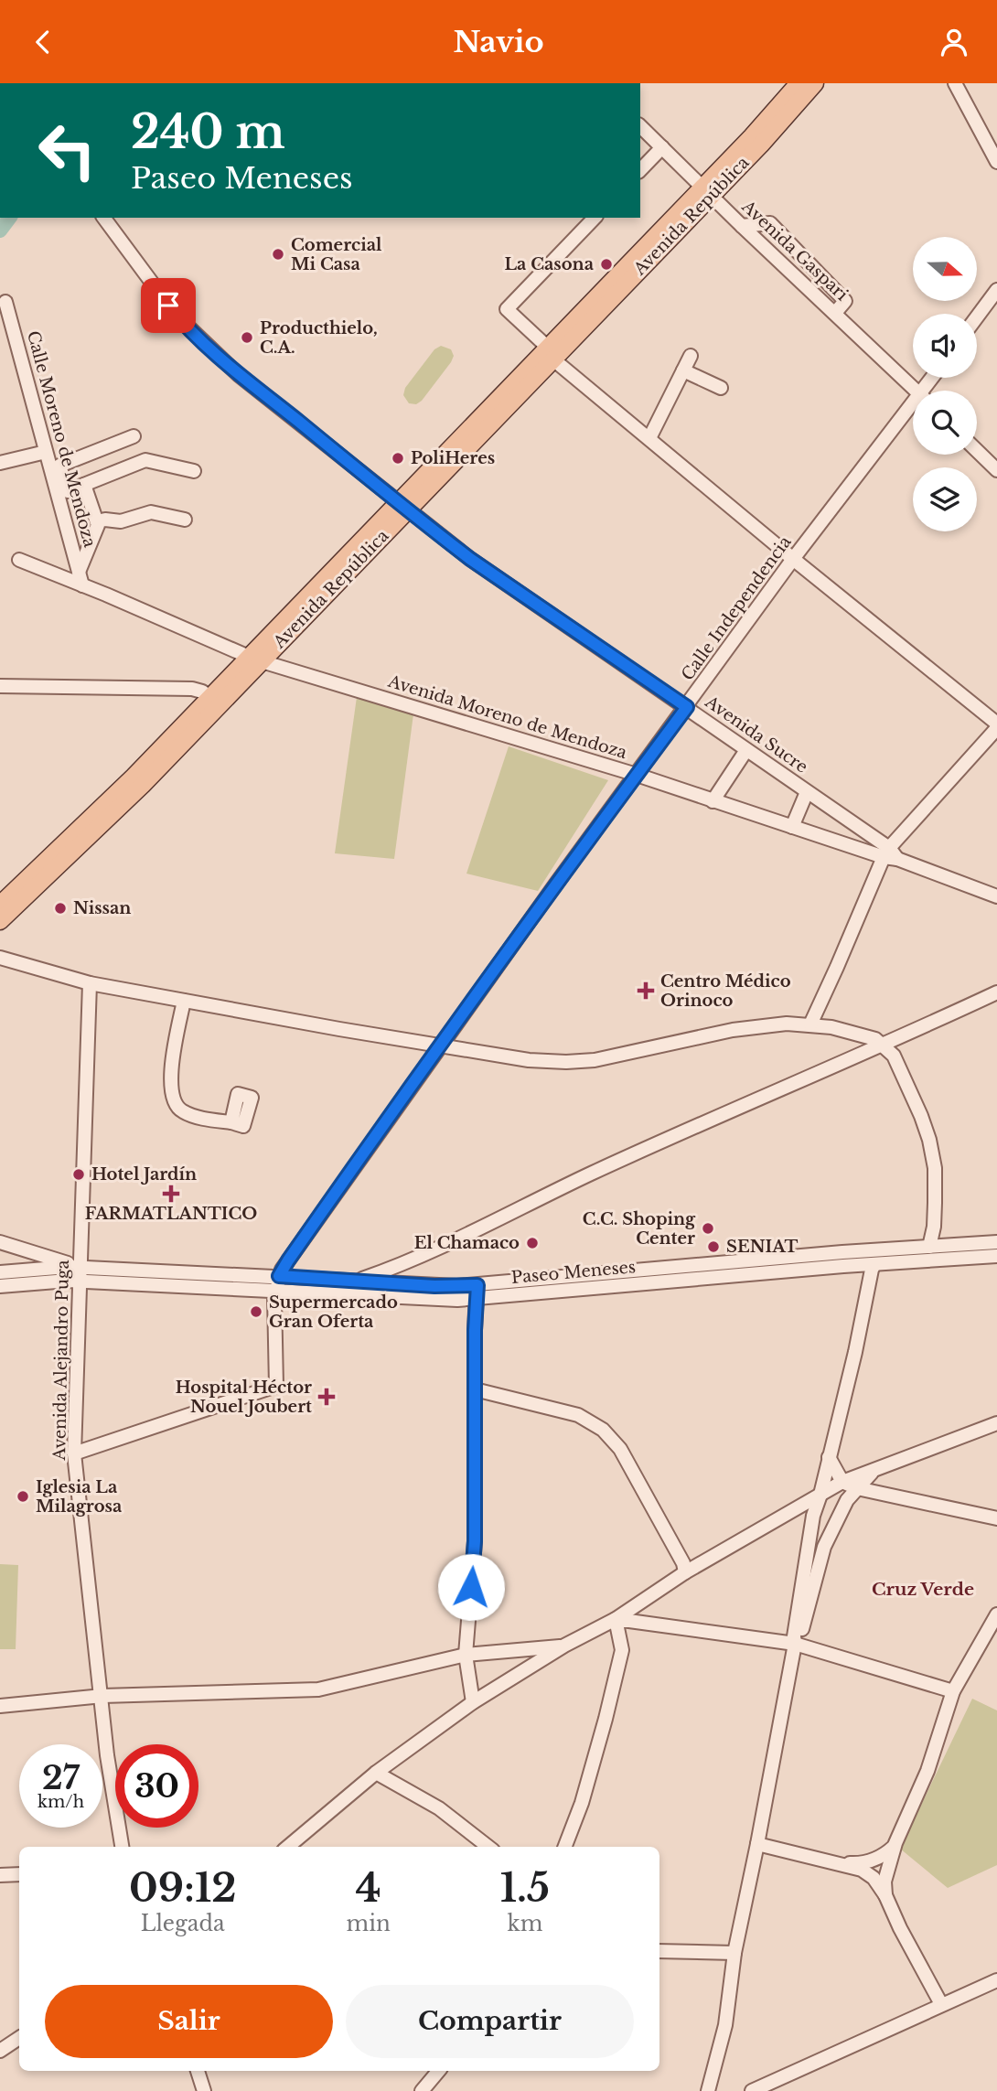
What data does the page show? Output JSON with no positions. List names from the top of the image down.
{
  "streets": {
    "main road": ["Avenida República"],
    "street": [
      "Avenida Gaspari",
      "Calle Moreno de Mendoza",
      "Calle Independencia",
      "Avenida Moreno de Mendoza",
      "Avenida Sucre",
      "Paseo Meneses",
      "Avenida Alejandro Puga"
    ]
  },
  "crossings": [
    ["Avenida República", "Avenida Gaspari"],
    ["Avenida República", "Avenida Moreno de Mendoza"],
    ["Avenida República", "Avenida Sucre"],
    ["Calle Independencia", "Avenida Moreno de Mendoza"],
    ["Calle Independencia", "Avenida Sucre"],
    ["Calle Independencia", "Paseo Meneses"],
    ["Avenida Moreno de Mendoza", "Avenida Sucre"],
    ["Paseo Meneses", "Avenida Alejandro Puga"]
  ],
  "districts": ["Cruz Verde"],
  "places": {
    "other": [
      "Comercial Mi Casa",
      "La Casona",
      "Producthielo, C.A.",
      "PoliHeres",
      "Nissan",
      "Hotel Jardín",
      "C.C. Shoping Center",
      "El Chamaco",
      "SENIAT",
      "Supermercado Gran Oferta",
      "Iglesia La Milagrosa"
    ],
    "health": ["Centro Médico Orinoco", "FARMATLANTICO", "Hospital Héctor Nouel Joubert"]
  },
  "north": "right",
  "page": {
    "header": "Navio",
    "turn": ["240 m", "Paseo Meneses"],
    "speed": "27 km/h",
    "limit": "30",
    "eta": [
      "09:12",
      "Llegada",
      "4",
      "min",
      "1.5",
      "km"
    ],
    "buttons": ["Salir", "Compartir"]
  }
}
